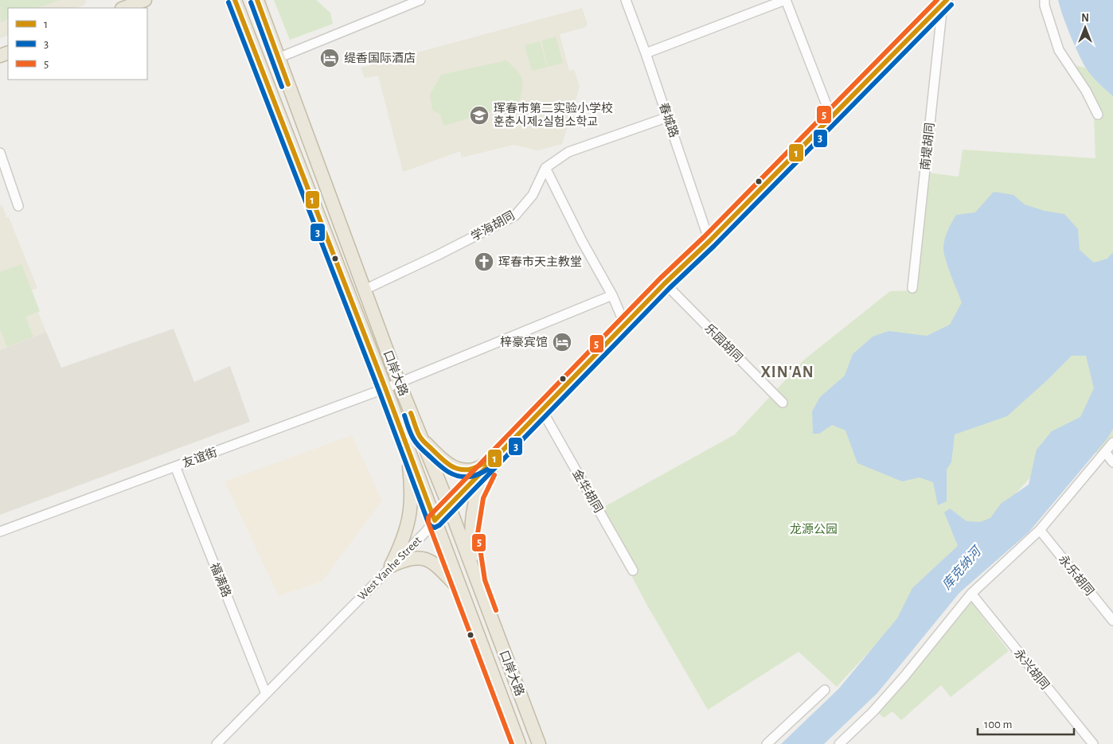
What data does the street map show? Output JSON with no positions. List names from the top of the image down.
{
  "streets": {
    "highway": ["口岸大路"],
    "main road": ["West Yanhe Street"],
    "street": [
      "春城路",
      "南堤胡同",
      "学海胡同",
      "乐园胡同",
      "友谊街",
      "金华胡同",
      "永乐胡同",
      "福满路",
      "永兴胡同"
    ]
  },
  "crossings": [
    ["春城路", "West Yanhe Street"],
    ["南堤胡同", "West Yanhe Street"],
    ["学海胡同", "口岸大路"],
    ["乐园胡同", "West Yanhe Street"],
    ["口岸大路", "友谊街"],
    ["口岸大路", "West Yanhe Street"],
    ["友谊街", "福满路"],
    ["金华胡同", "West Yanhe Street"],
    ["West Yanhe Street", "福满路"]
  ],
  "districts": ["XIN'AN"],
  "water": ["库克纳河"],
  "parks": ["龙源公园"],
  "places": {
    "hotel": ["缇香国际酒店", "梓豪宾馆"],
    "school or university": ["珲春市第二实验小学校 훈춘시제2실험소학교"],
    "church": ["珲春市天主教堂"]
  },
  "lines": ["transit line 1", "transit line 5", "transit line 3"],
  "legend": ["1", "3", "5"],
  "scale_bar": "100 m",
  "north": "top"
}
